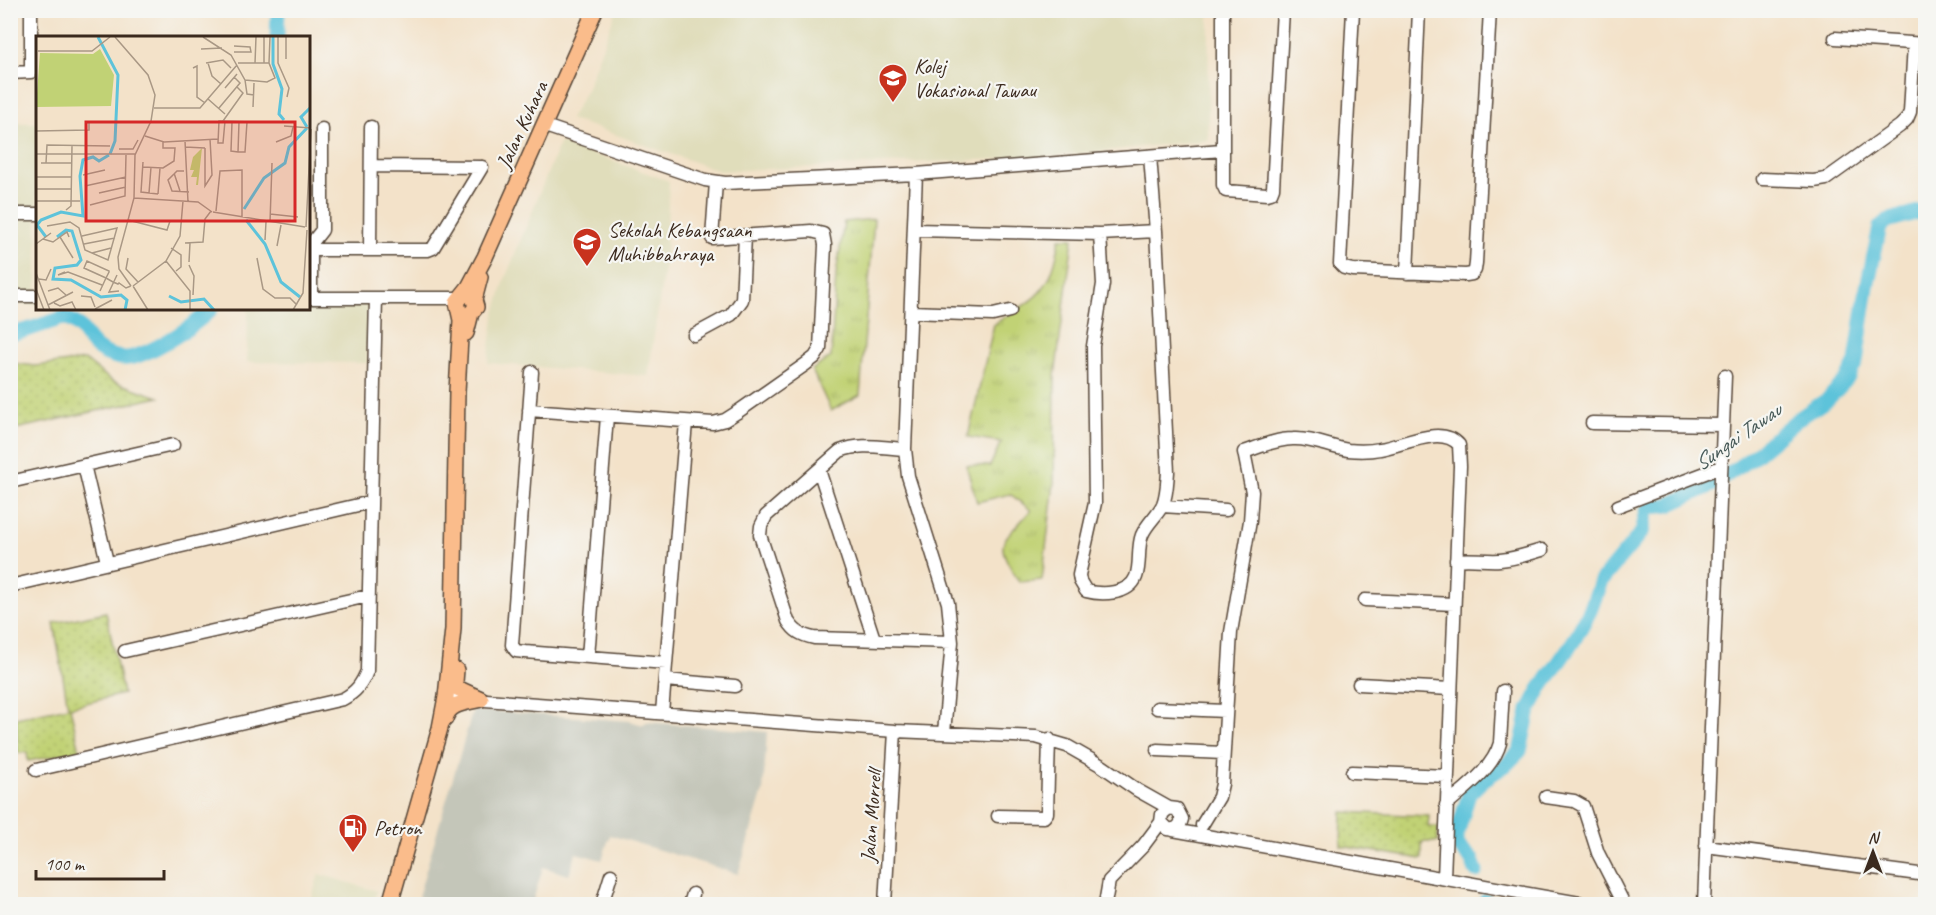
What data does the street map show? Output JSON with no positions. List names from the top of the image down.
{
  "streets": {
    "main road": ["Jalan Kuhara"],
    "street": ["Jalan Morrell"]
  },
  "water": ["Sungai Tawau"],
  "places": {
    "school or university": ["Kolej Vokasional Tawau", "Sekolah Kebangsaan Muhibbahraya"],
    "fuel station": ["Petron"]
  },
  "scale_bar": "100 m",
  "north": "top"
}
